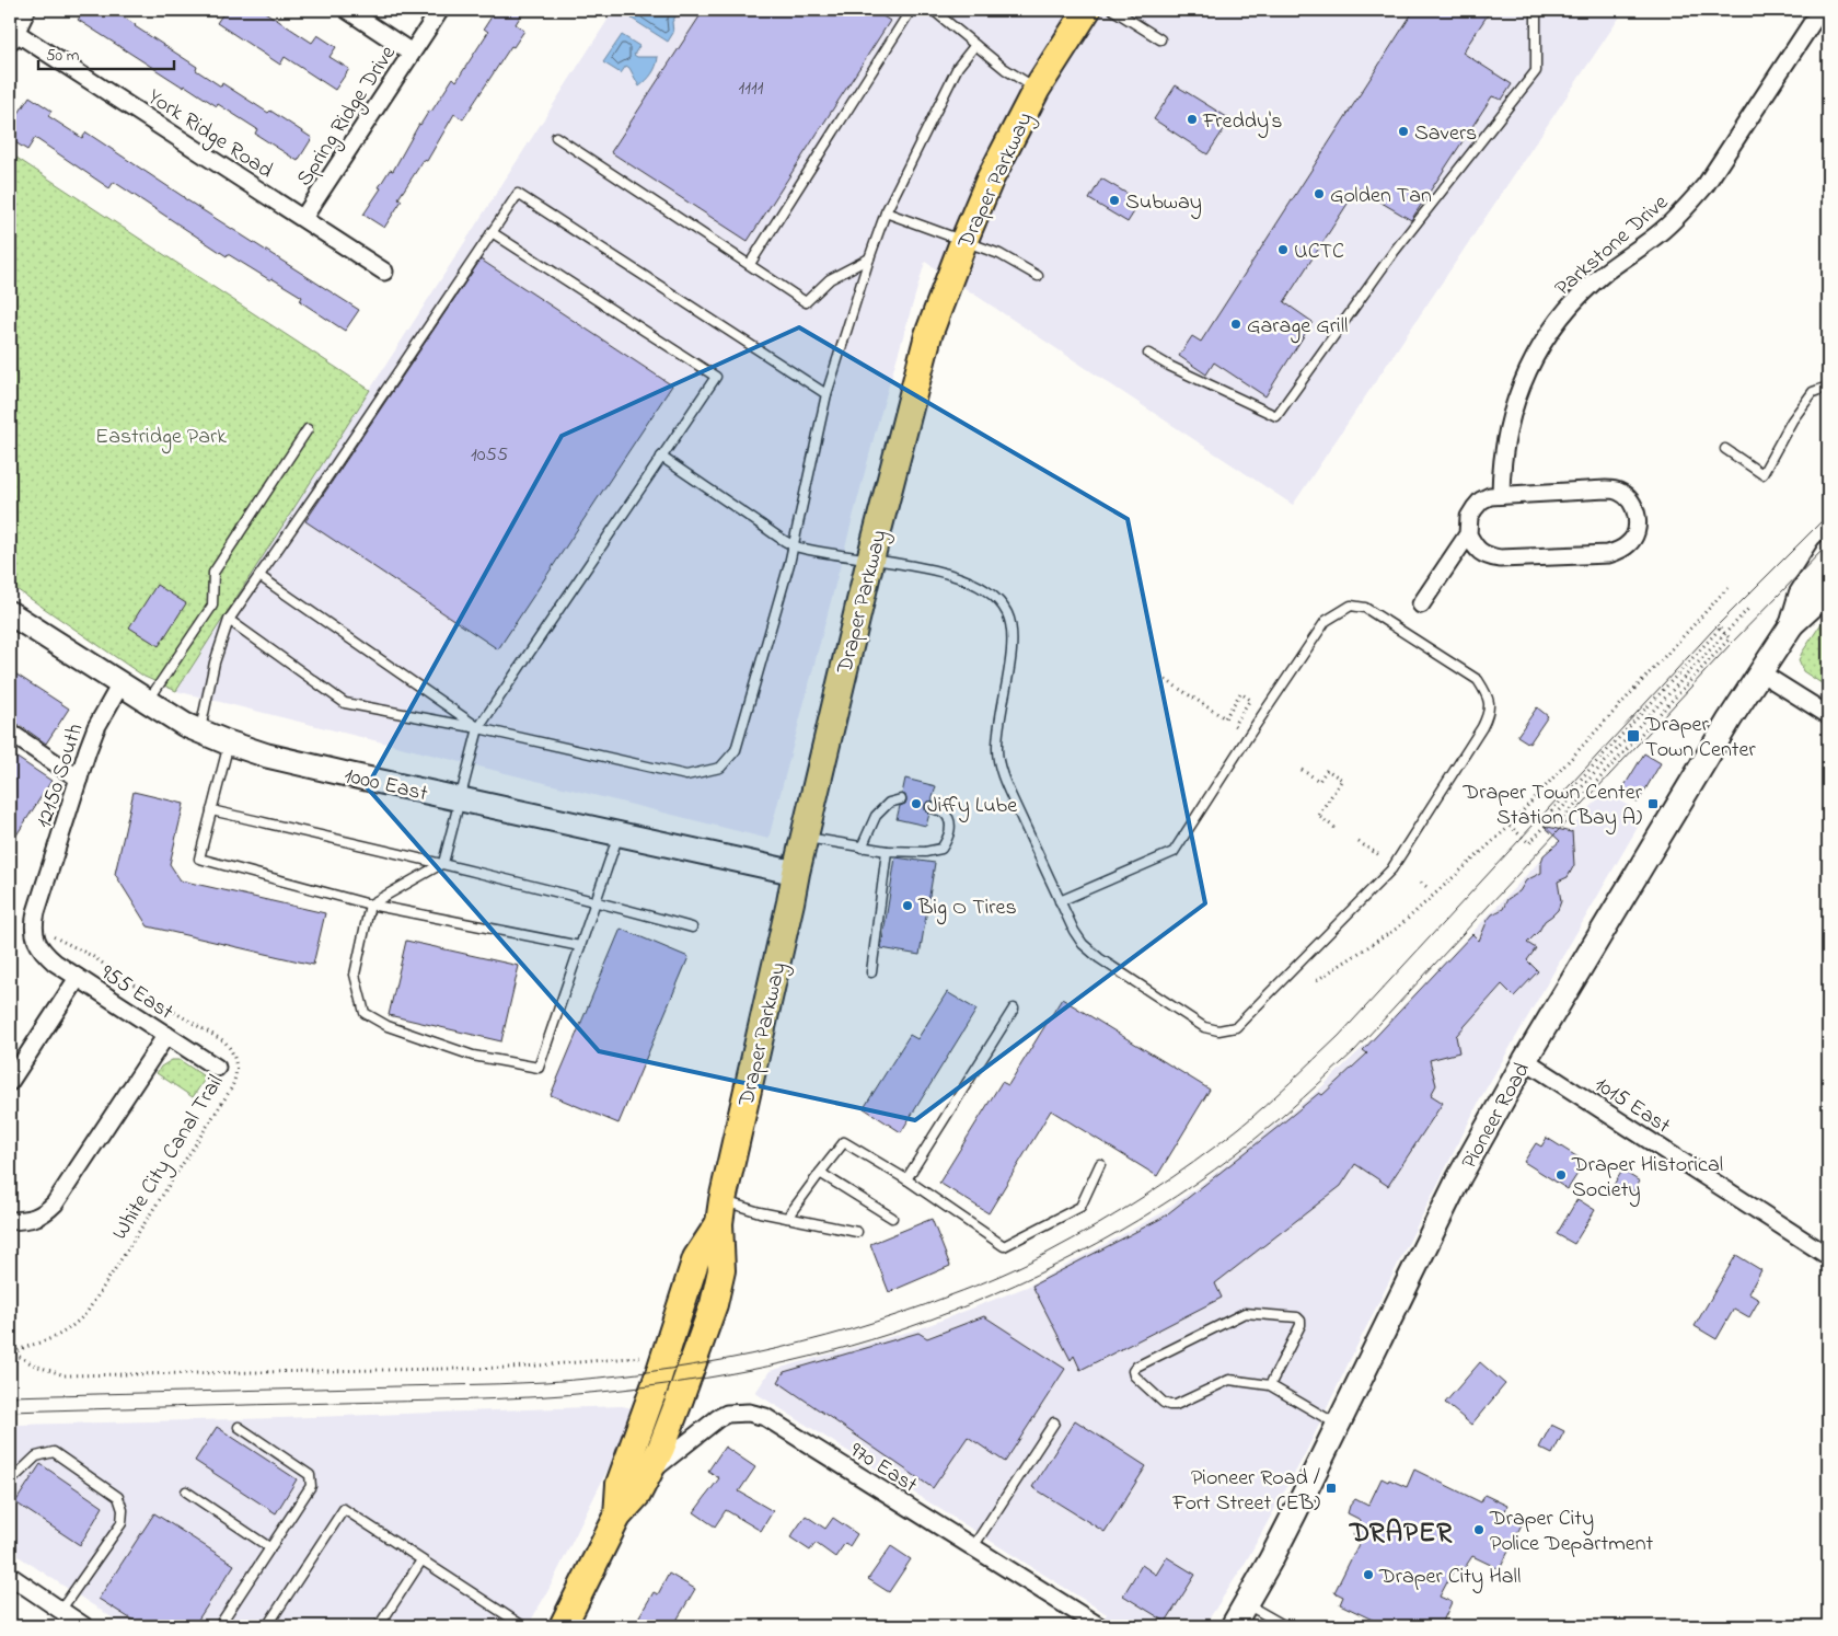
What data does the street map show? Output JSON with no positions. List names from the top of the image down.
{
  "streets": {
    "main road": ["Draper Parkway"],
    "street": [
      "Spring Ridge Drive",
      "York Ridge Road",
      "Parkstone Drive",
      "12150 South",
      "1000 East",
      "955 East",
      "1015 East",
      "Pioneer Road",
      "970 East"
    ],
    "path": ["White City Canal Trail"]
  },
  "crossings": [
    ["Spring Ridge Drive", "York Ridge Road"],
    ["Draper Parkway", "1000 East"],
    ["Draper Parkway", "970 East"],
    ["12150 South", "1000 East"],
    ["12150 South", "955 East"],
    ["12150 South", "White City Canal Trail"],
    ["1015 East", "Pioneer Road"]
  ],
  "districts": ["DRAPER"],
  "parks": ["Eastridge Park"],
  "places": {
    "other": [
      "Freddy's",
      "Savers",
      "Golden Tan",
      "Subway",
      "UCTC",
      "Garage Grill",
      "Jiffy Lube",
      "Big O Tires",
      "Draper Historical Society",
      "Draper City Police Department",
      "Draper City Hall"
    ],
    "transit": ["Draper Town Center", "Draper Town Center Station (Bay A)", "Pioneer Road / Fort Street (EB)"]
  },
  "house_numbers": ["1111", "1055"],
  "scale_bar": "50 m"
}
